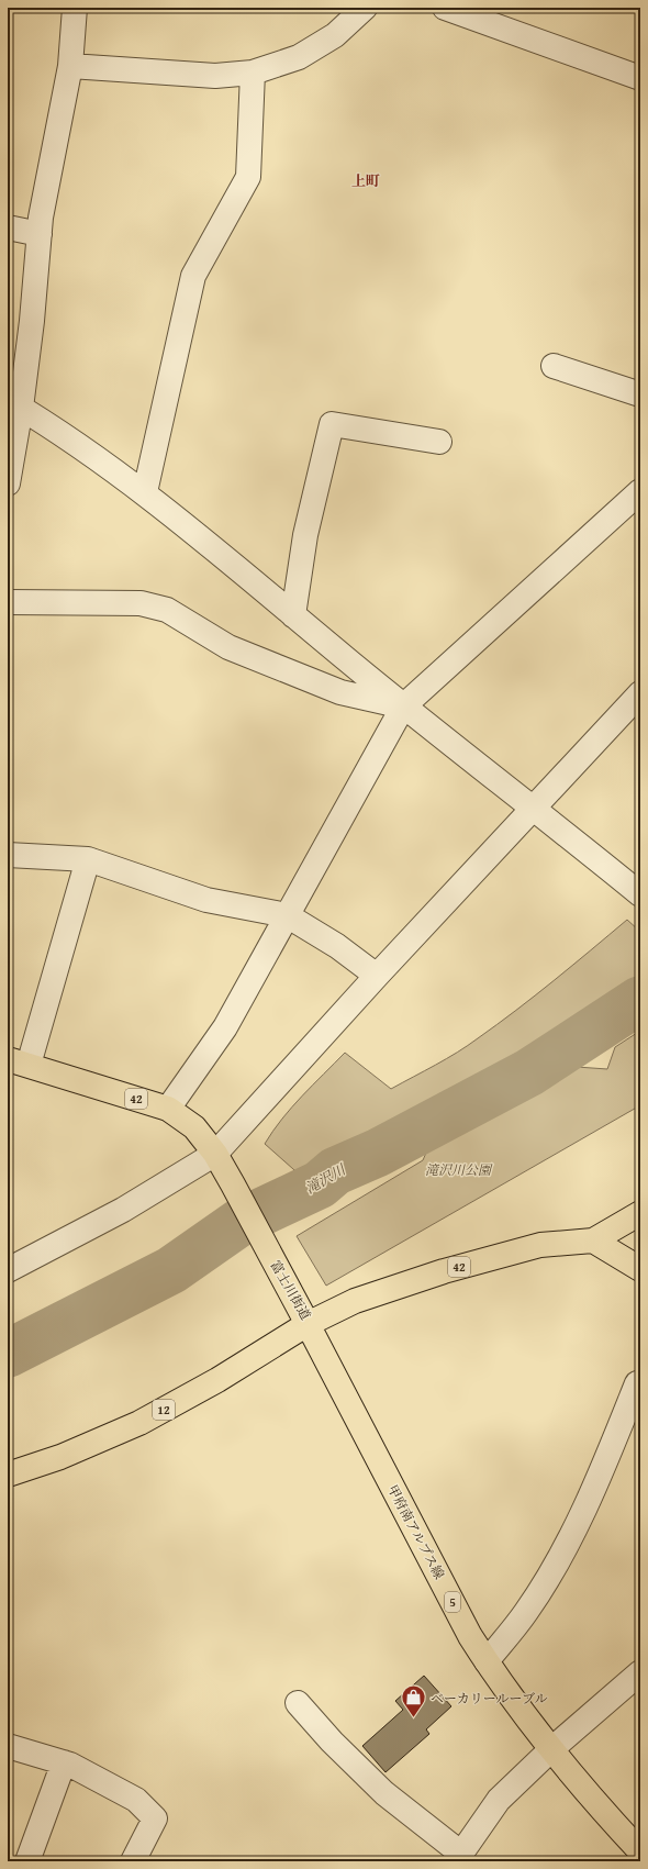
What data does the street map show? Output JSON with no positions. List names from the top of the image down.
{
  "streets": {
    "main road": [
      "42",
      "富士川街道",
      "12",
      "甲府南アルプス線",
      "5"
    ]
  },
  "crossings": [
    ["富士川街道", "12"],
    ["富士川街道", "甲府南アルプス線"],
    ["12", "甲府南アルプス線"]
  ],
  "districts": ["上町"],
  "water": ["滝沢川"],
  "parks": ["滝沢川公園"],
  "places": {
    "shop": ["ベーカリールーブル"]
  }
}
